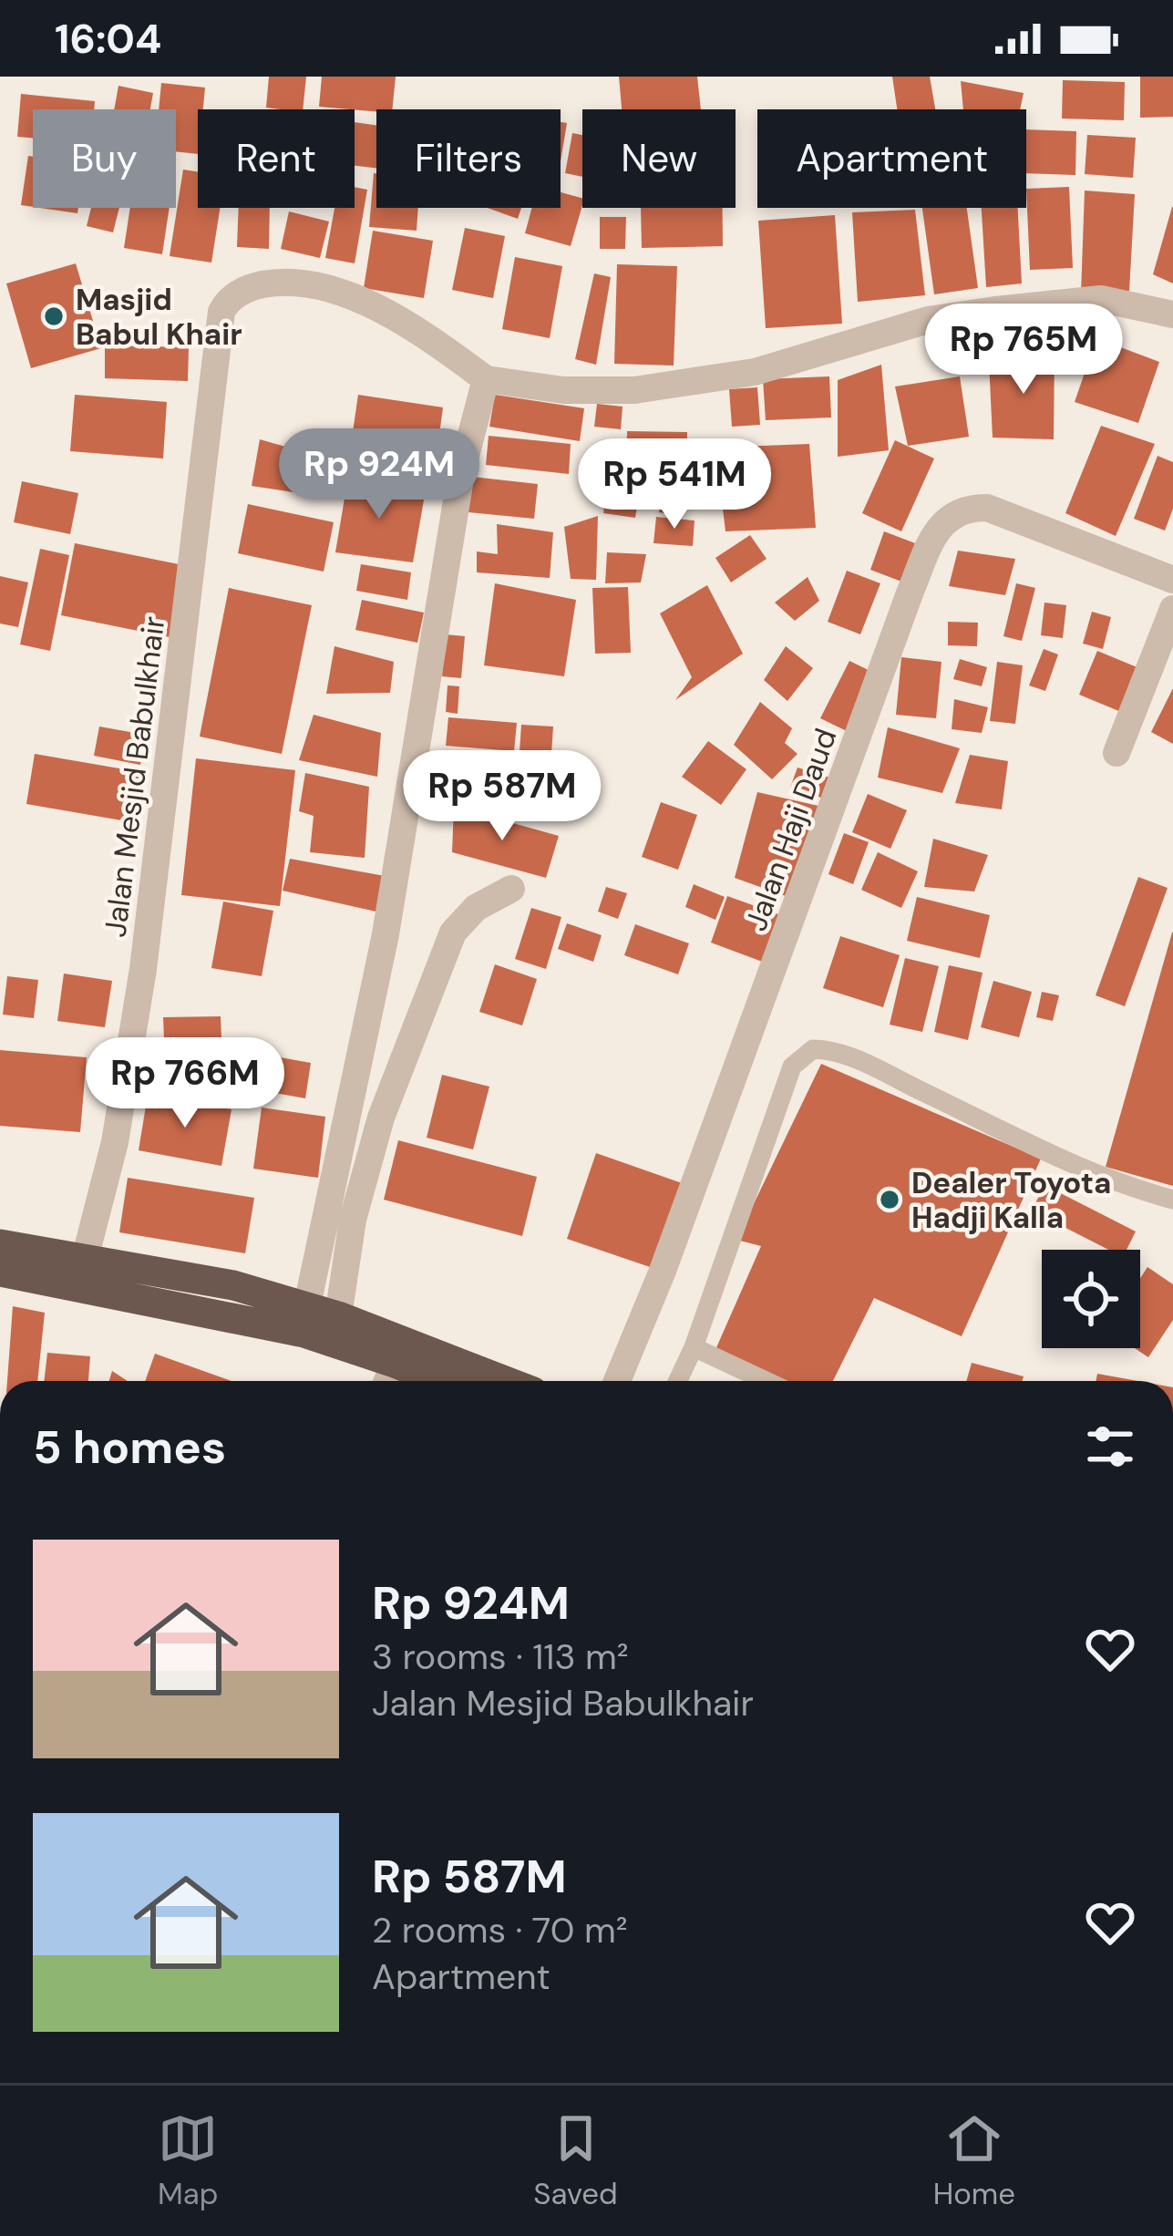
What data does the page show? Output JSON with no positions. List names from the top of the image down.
{
  "streets": {
    "street": ["Jalan Mesjid Babulkhair", "Jalan Haji Daud"]
  },
  "places": ["Masjid Babul Khair", "Dealer Toyota Hadji Kalla"],
  "page": {
    "status": "16:04",
    "chip": [
      "Buy",
      "Rent",
      "Filters",
      "New",
      "Apartment"
    ],
    "price": [
      "Rp 765M",
      "Rp 924M",
      "Rp 541M",
      "Rp 587M",
      "Rp 766M"
    ],
    "heading": "5 homes",
    "list": [
      {
        "name": "Rp 924M",
        "note": "3 rooms · 113 m² · Jalan Mesjid Babulkhair"
      },
      {
        "name": "Rp 587M",
        "note": "2 rooms · 70 m² · Apartment"
      }
    ],
    "tabs": ["Map", "Saved", "Home"]
  }
}
